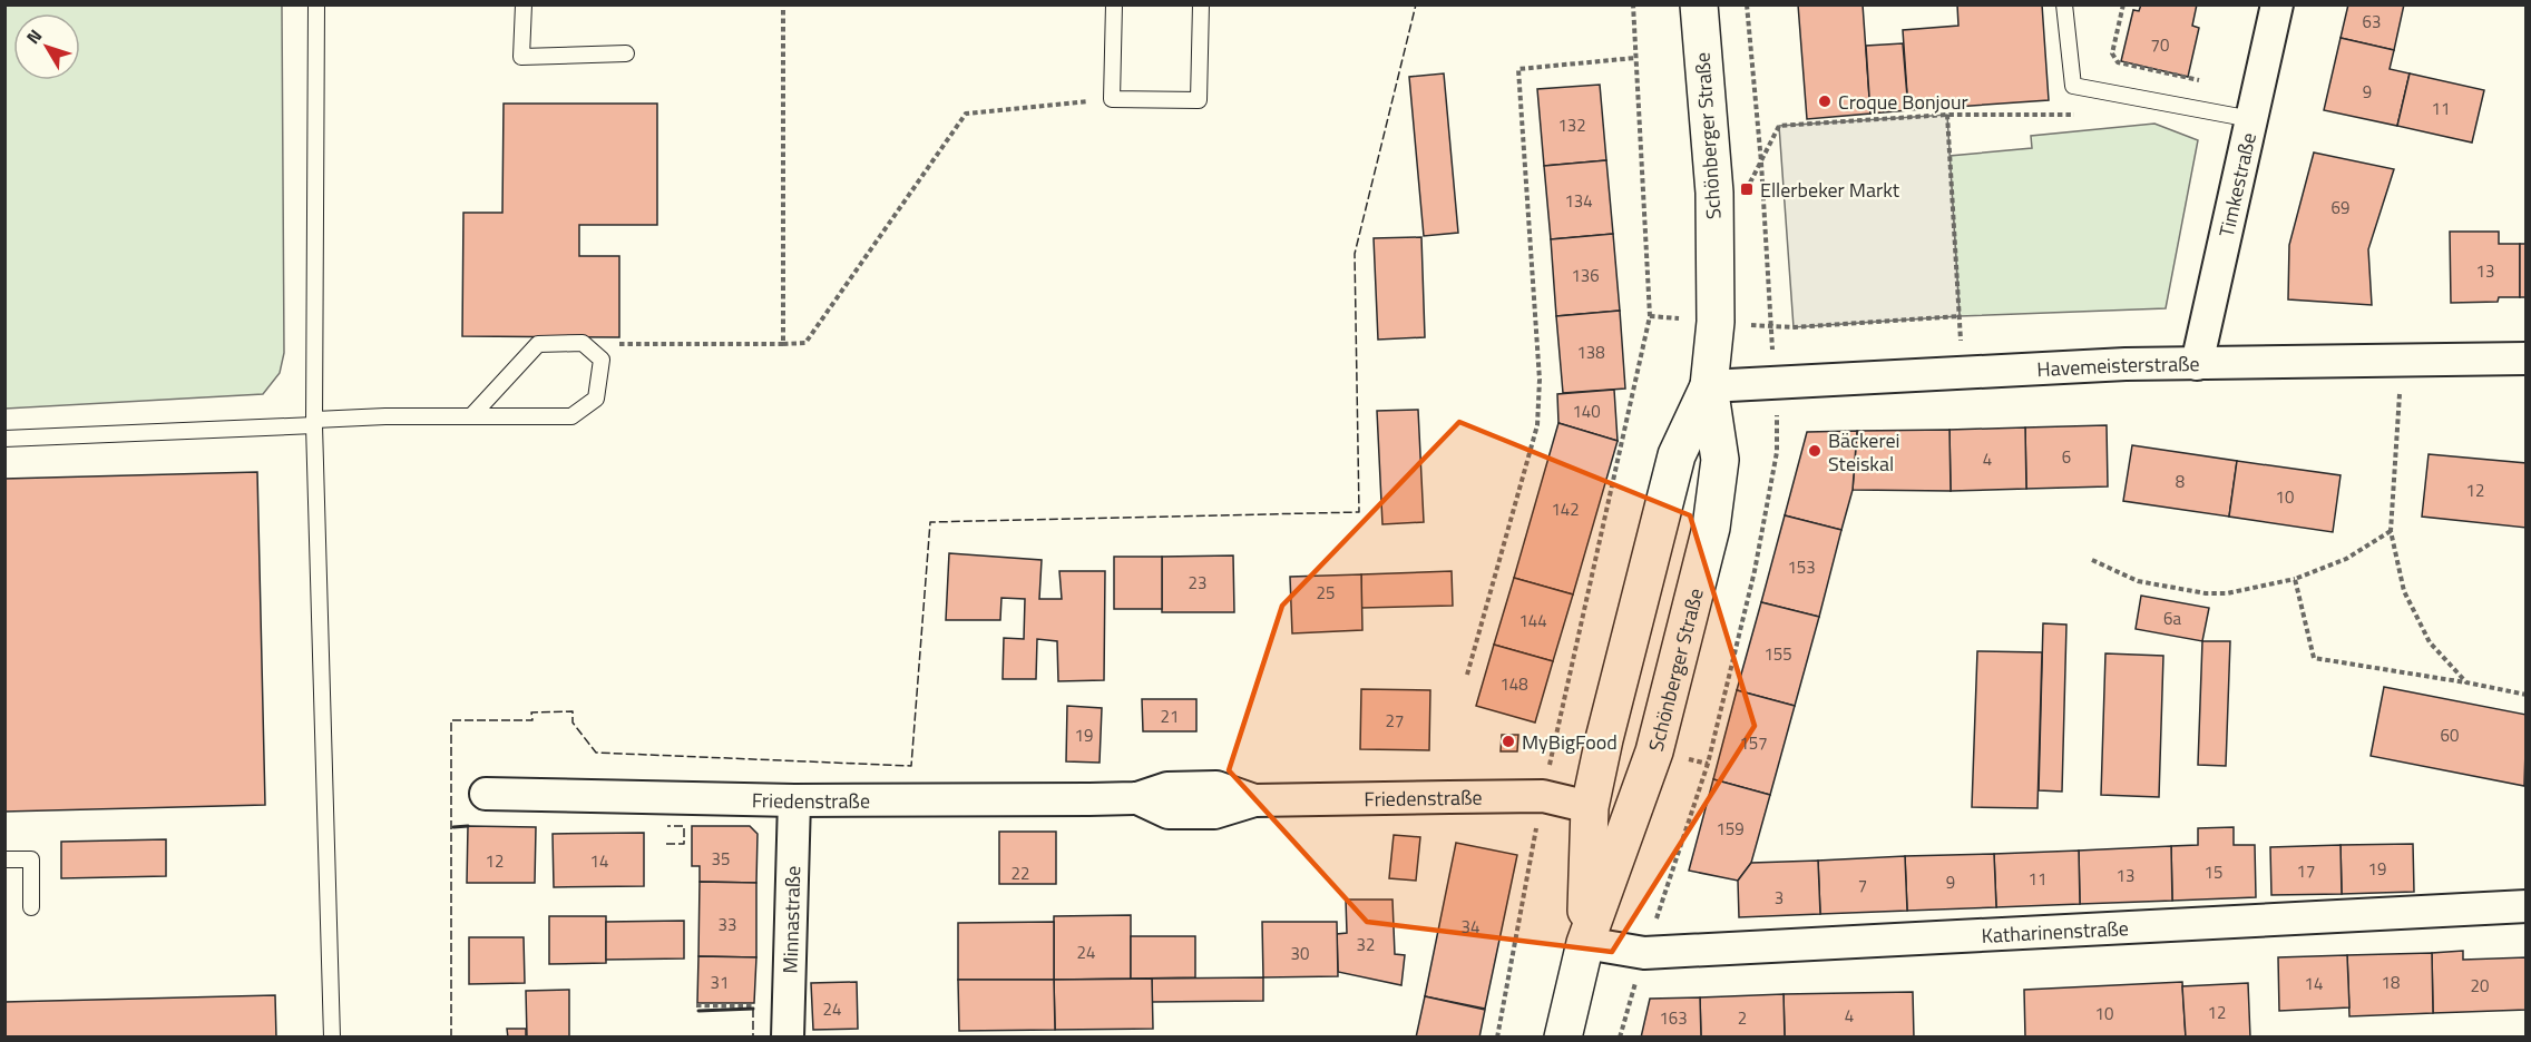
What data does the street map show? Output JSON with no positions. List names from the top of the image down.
{
  "streets": {
    "main road": ["Schönberger Straße"],
    "street": [
      "Timkestraße",
      "Havemeisterstraße",
      "Friedenstraße",
      "Minnastraße",
      "Katharinenstraße"
    ]
  },
  "crossings": [
    ["Schönberger Straße", "Havemeisterstraße"],
    ["Schönberger Straße", "Friedenstraße"],
    ["Schönberger Straße", "Katharinenstraße"],
    ["Timkestraße", "Havemeisterstraße"],
    ["Friedenstraße", "Minnastraße"]
  ],
  "places": {
    "other": ["Croque Bonjour", "Bäckerei Steiskal", "MyBigFood"],
    "transit": ["Ellerbeker Markt"]
  },
  "house_numbers": [
    "63",
    "70",
    "9",
    "11",
    "132",
    "134",
    "69",
    "13",
    "136",
    "138",
    "140",
    "6",
    "4",
    "8",
    "12",
    "10",
    "142",
    "153",
    "23",
    "25",
    "6a",
    "144",
    "155",
    "148",
    "21",
    "27",
    "19",
    "60",
    "157",
    "159",
    "35",
    "12",
    "14",
    "19",
    "17",
    "15",
    "22",
    "13",
    "11",
    "9",
    "7",
    "3",
    "33",
    "34",
    "32",
    "24",
    "30",
    "31",
    "18",
    "14",
    "20",
    "24",
    "12",
    "10",
    "4",
    "163",
    "2"
  ],
  "north": "top left"
}
